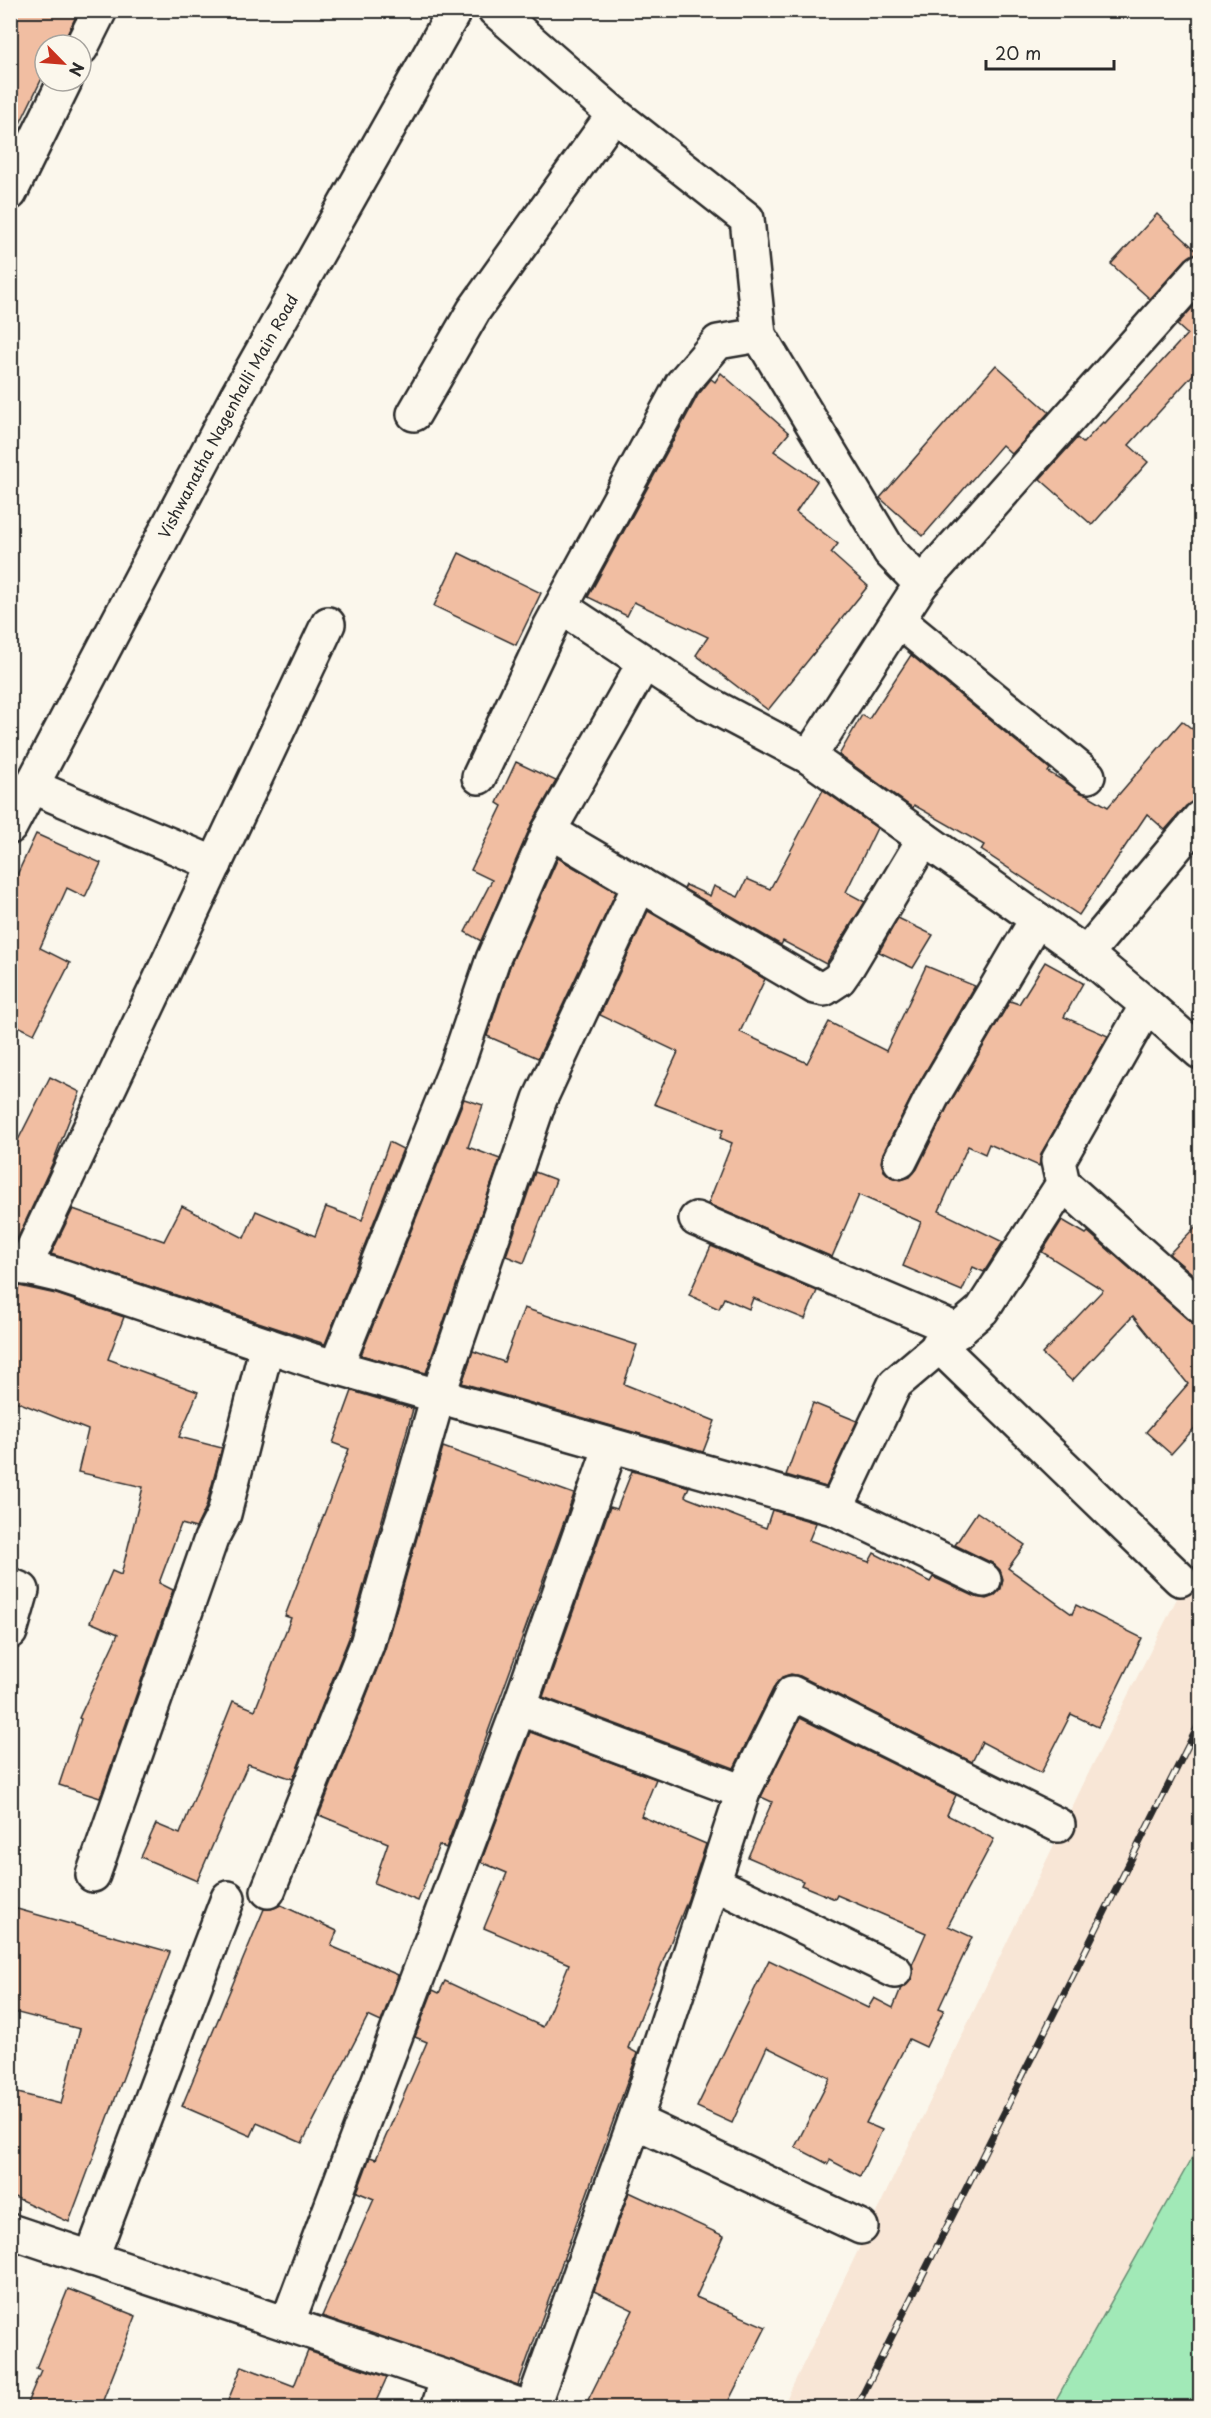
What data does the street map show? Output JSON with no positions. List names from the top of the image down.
{
  "streets": {
    "street": ["Vishwanatha Nagenhalli Main Road"]
  },
  "scale_bar": "20 m",
  "north": "bottom right"
}
